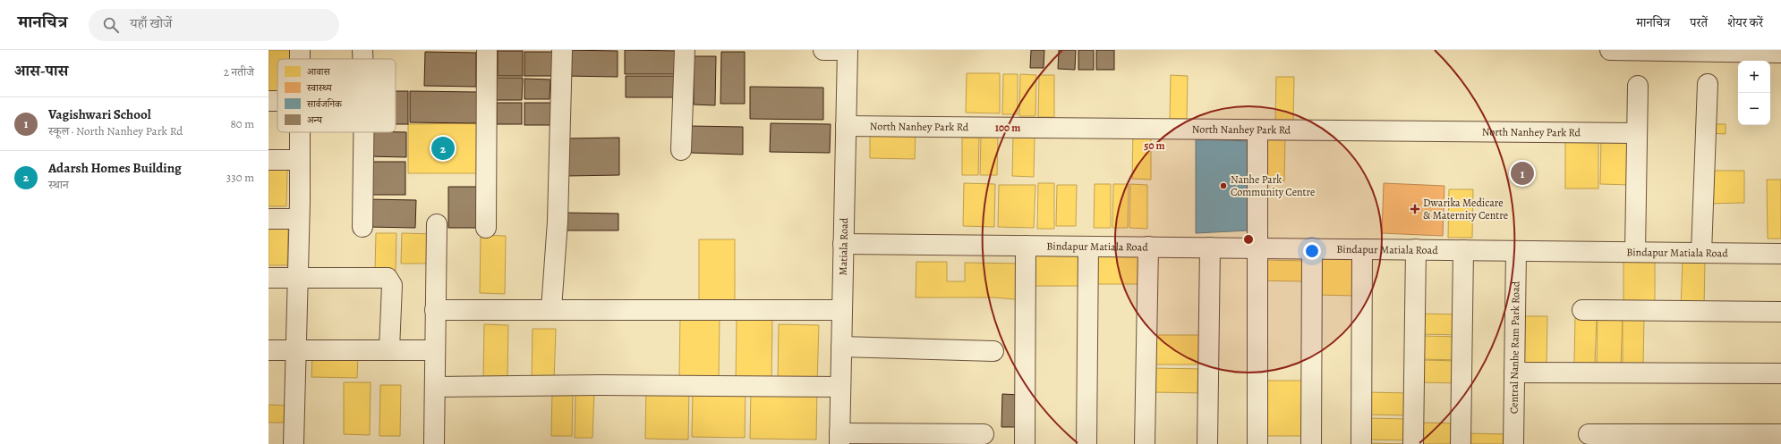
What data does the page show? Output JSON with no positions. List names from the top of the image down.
{
  "streets": {
    "street": [
      "North Nanhey Park Rd",
      "Matiala Road",
      "Bindapur Matiala Road",
      "Central Nanhe Ram Park Road"
    ]
  },
  "crossings": [
    ["North Nanhey Park Rd", "Matiala Road"],
    ["Matiala Road", "Bindapur Matiala Road"],
    ["Bindapur Matiala Road", "Central Nanhe Ram Park Road"]
  ],
  "places": {
    "other": ["Nanhe Park Community Centre"],
    "health": ["Dwarika Medicare & Maternity Centre"]
  },
  "legend": [
    "आवास",
    "स्वास्थ्य",
    "सार्वजनिक",
    "अन्य"
  ],
  "page": {
    "header": "मानचित्र",
    "search": "यहाँ खोजें",
    "nav": ["मानचित्र", "परतें", "शेयर करें"],
    "heading": ["आस-पास", "2 नतीजे"],
    "map_buttons": ["+", "−"],
    "list": [
      {
        "mark": "1",
        "name": "Vagishwari School",
        "note": "स्कूल · North Nanhey Park Rd",
        "value": "80 m"
      },
      {
        "mark": "2",
        "name": "Adarsh Homes Building",
        "note": "स्थान",
        "value": "330 m"
      }
    ],
    "pins": ["2", "1"]
  },
  "rings": ["100 m", "50 m"]
}
